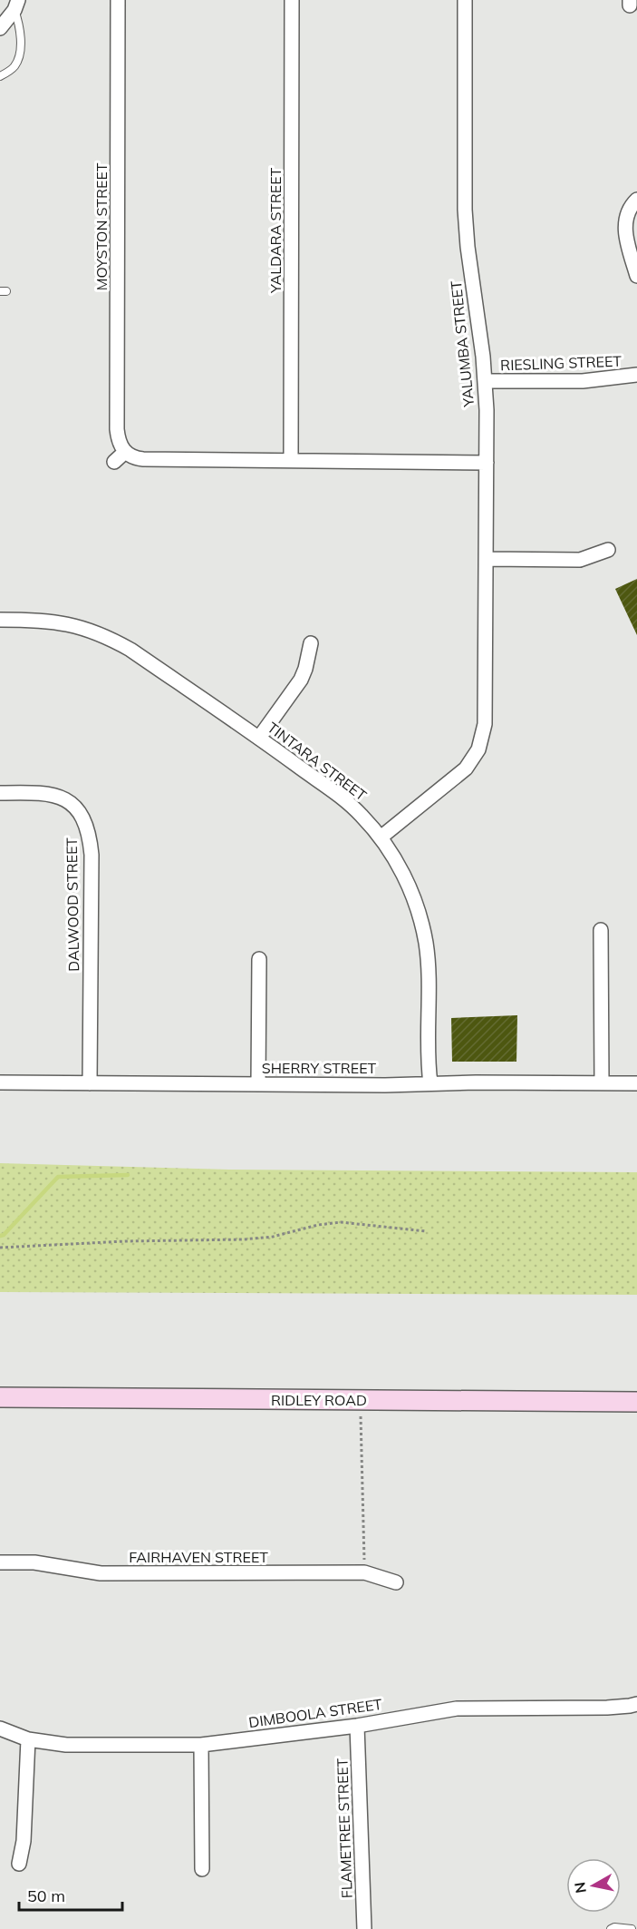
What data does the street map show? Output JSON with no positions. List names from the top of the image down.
{
  "streets": {
    "street": [
      "MOYSTON STREET",
      "YALDARA STREET",
      "YALUMBA STREET",
      "RIESLING STREET",
      "TINTARA STREET",
      "DALWOOD STREET",
      "SHERRY STREET",
      "RIDLEY ROAD",
      "FAIRHAVEN STREET",
      "DIMBOOLA STREET",
      "FLAMETREE STREET"
    ]
  },
  "crossings": [
    ["MOYSTON STREET", "YALDARA STREET"],
    ["MOYSTON STREET", "YALUMBA STREET"],
    ["YALUMBA STREET", "RIESLING STREET"],
    ["YALUMBA STREET", "TINTARA STREET"],
    ["TINTARA STREET", "SHERRY STREET"],
    ["DALWOOD STREET", "SHERRY STREET"],
    ["DIMBOOLA STREET", "FLAMETREE STREET"]
  ],
  "scale_bar": "50 m",
  "north": "left"
}
